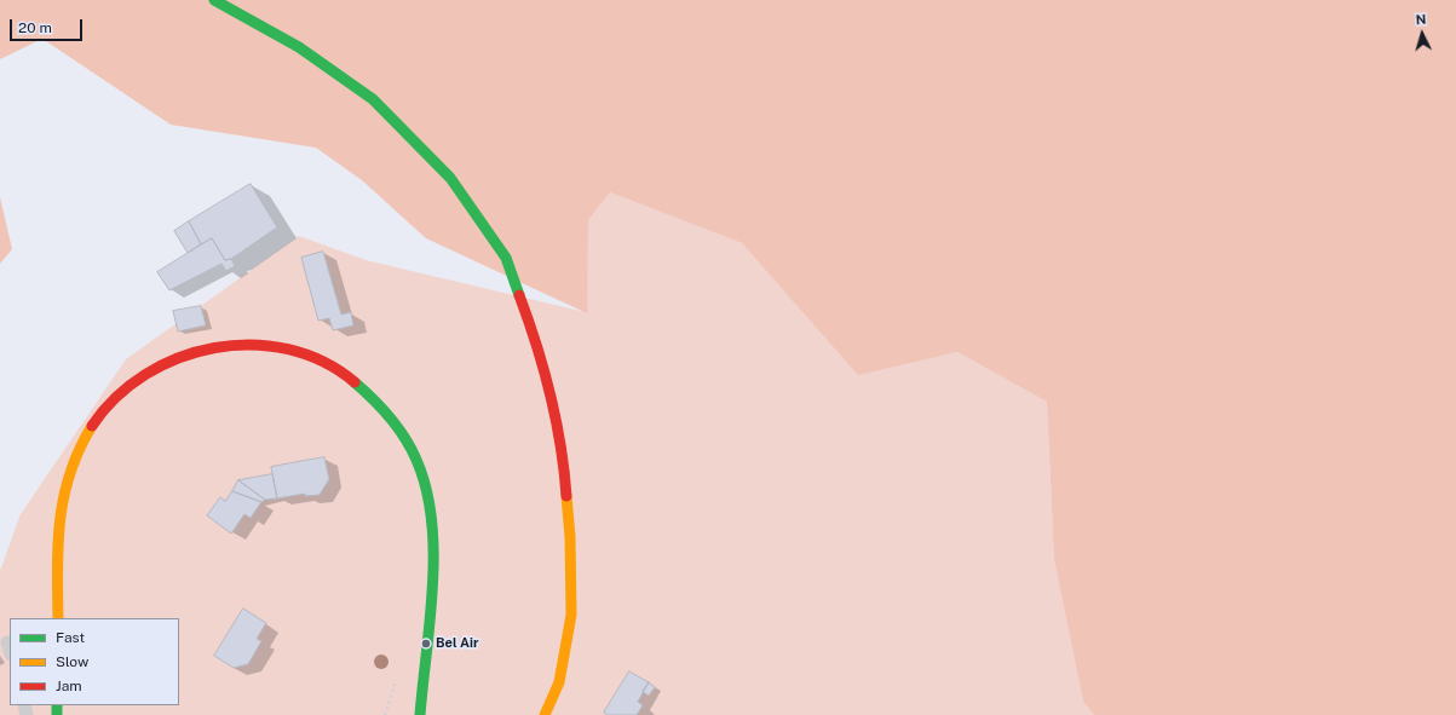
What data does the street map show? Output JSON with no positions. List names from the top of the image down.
{
  "places": ["Bel Air"],
  "legend": ["Fast", "Slow", "Jam"],
  "scale_bar": "20 m",
  "north": "top"
}
